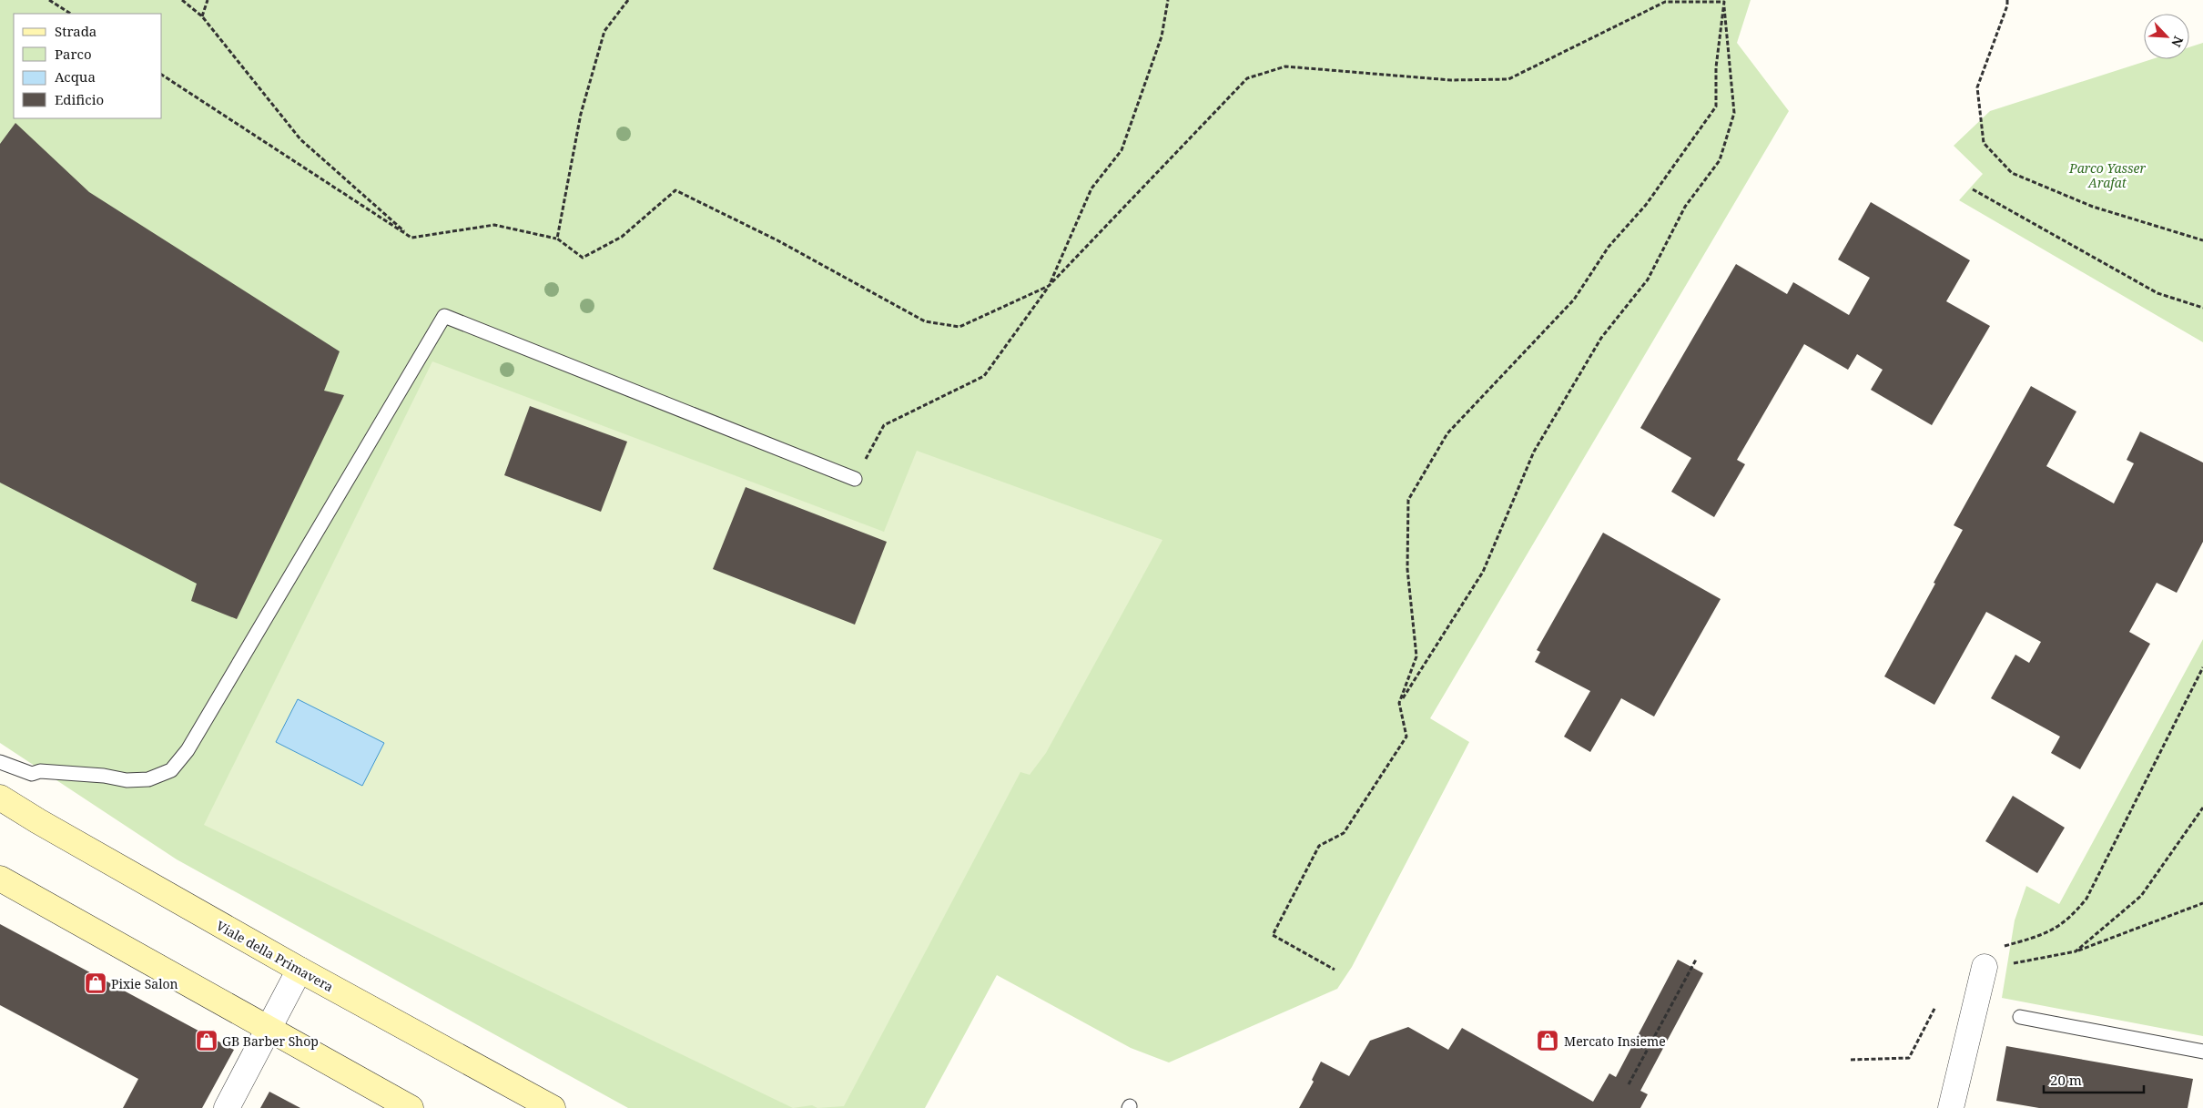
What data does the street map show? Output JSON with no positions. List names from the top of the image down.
{
  "streets": {
    "main road": ["Viale della Primavera"]
  },
  "parks": ["Parco Yasser Arafat"],
  "places": {
    "shop": ["Pixie Salon", "GB Barber Shop", "Mercato Insieme"]
  },
  "legend": [
    "Strada",
    "Parco",
    "Acqua",
    "Edificio"
  ],
  "scale_bar": "20 m",
  "north": "bottom right"
}
